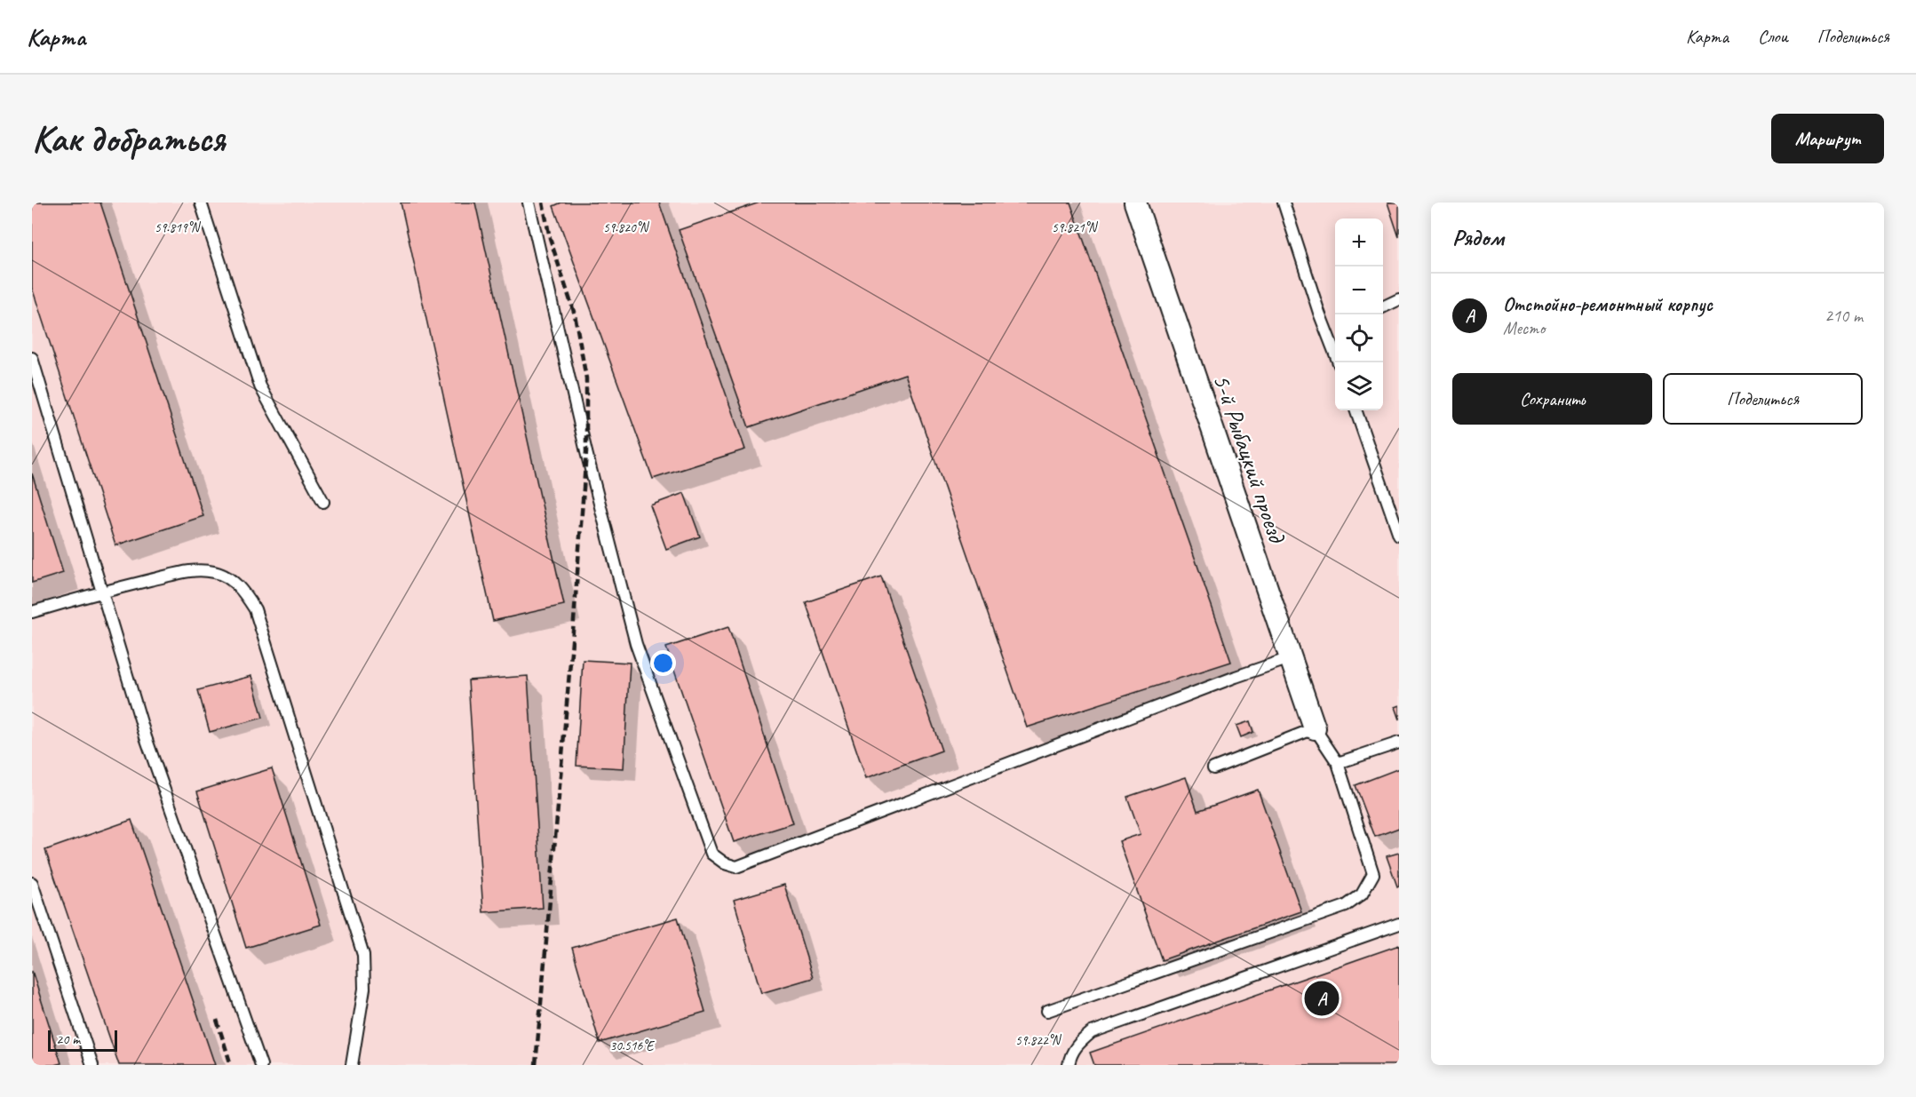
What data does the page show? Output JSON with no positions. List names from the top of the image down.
{
  "streets": {
    "street": ["5-й Рыбацкий проезд"]
  },
  "scale_bar": "20 m",
  "page": {
    "header": "Карта",
    "nav": ["Карта", "Слои", "Поделиться"],
    "buttons": [
      "Маршрут",
      ["Сохранить", "Поделиться"]
    ],
    "title": "Как добраться",
    "heading": "Рядом",
    "map_buttons": ["+", "−"],
    "list": [
      {
        "mark": "A",
        "name": "Отстойно-ремонтный корпус",
        "note": "Место",
        "value": "210 m"
      }
    ],
    "pins": "A",
    "scale": "20 m"
  },
  "coordinates": [
    "59.819°N",
    "59.820°N",
    "59.821°N",
    "59.822°N",
    "30.516°E"
  ]
}
